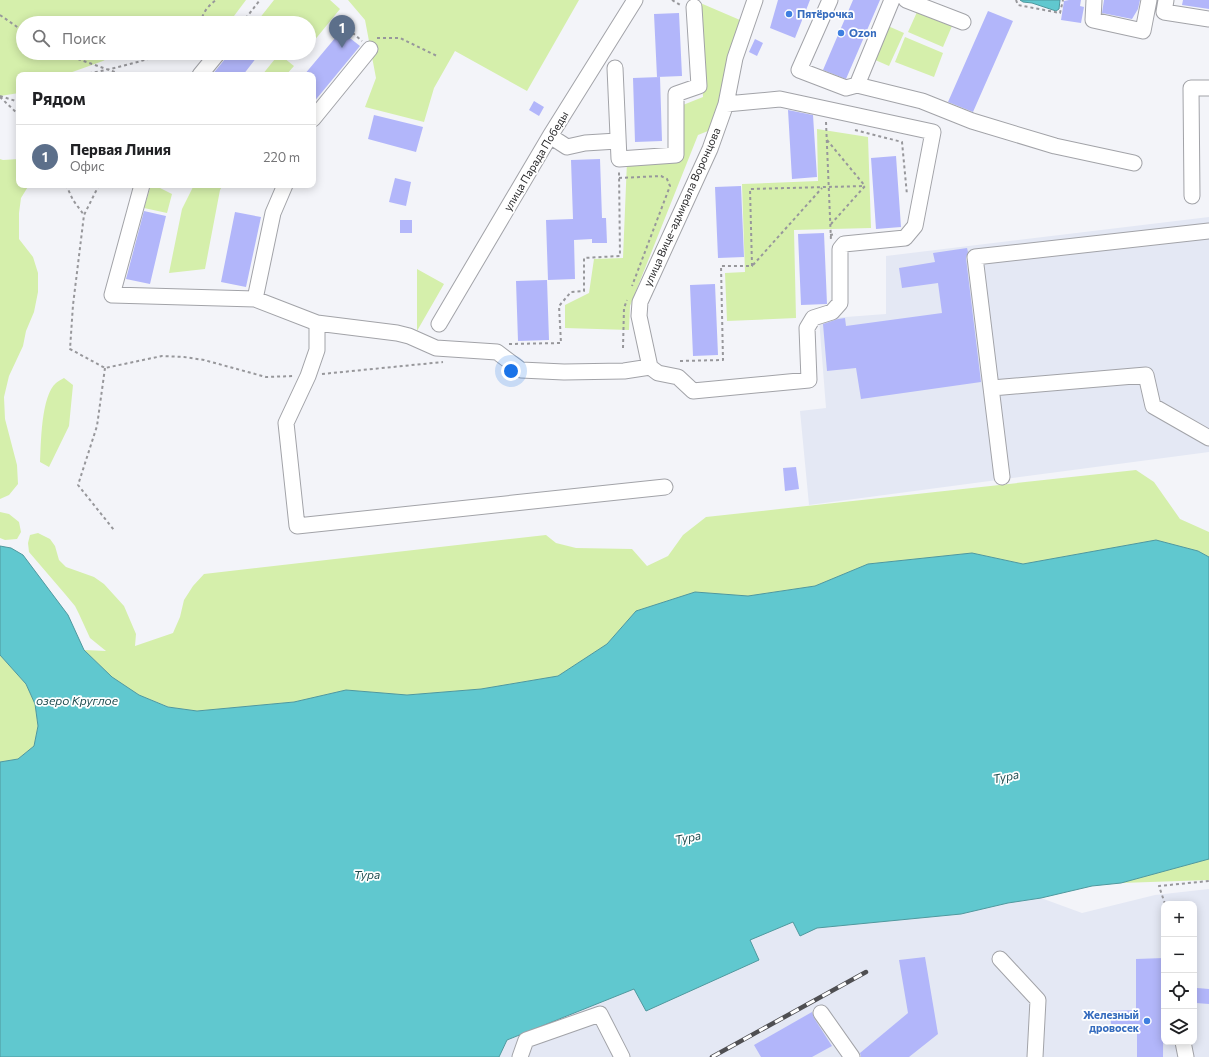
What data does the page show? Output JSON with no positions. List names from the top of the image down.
{
  "streets": {
    "street": ["улица Парада Победы", "улица Вице-адмирала Воронцова"]
  },
  "water": ["озеро Круглое", "Тура"],
  "places": ["Пятёрочка", "Ozon", "Железный дровосек"],
  "page": {
    "pins": "1",
    "search": "Поиск",
    "heading": "Рядом",
    "list": [
      {
        "mark": "1",
        "name": "Первая Линия",
        "note": "Офис",
        "value": "220 m"
      }
    ],
    "map_buttons": ["+", "−"]
  }
}
